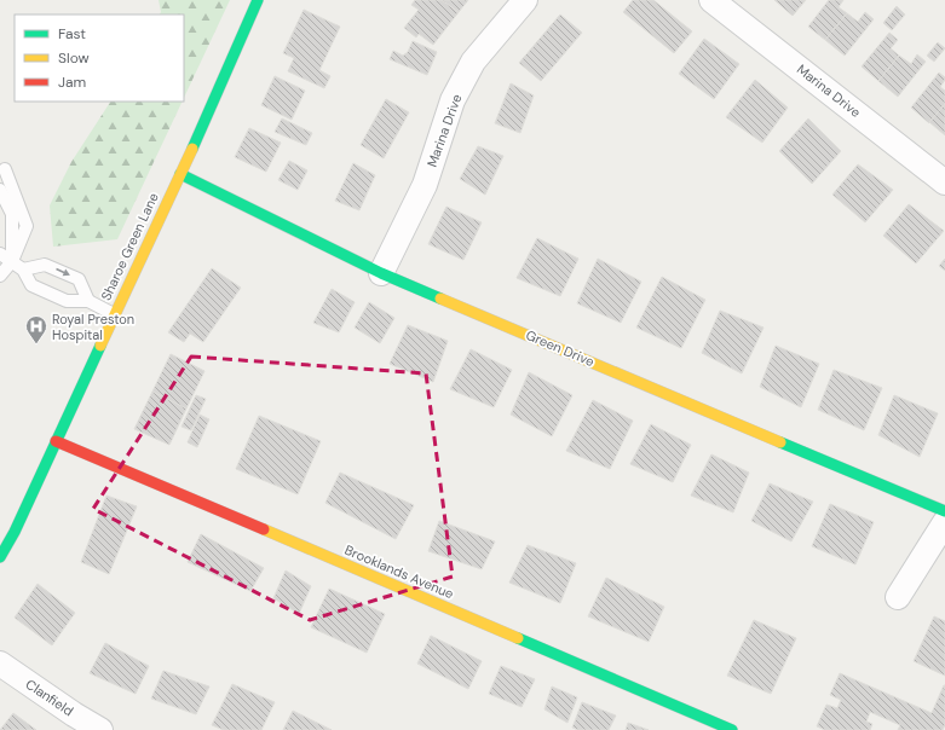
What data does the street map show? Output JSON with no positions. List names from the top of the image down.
{
  "streets": {
    "street": [
      "Marina Drive",
      "Sharoe Green Lane",
      "Green Drive",
      "Brooklands Avenue",
      "Clanfield"
    ]
  },
  "crossings": [
    ["Marina Drive", "Green Drive"],
    ["Sharoe Green Lane", "Green Drive"],
    ["Sharoe Green Lane", "Brooklands Avenue"]
  ],
  "places": {
    "hospital": ["Royal Preston Hospital"]
  },
  "legend": ["Fast", "Slow", "Jam"]
}
